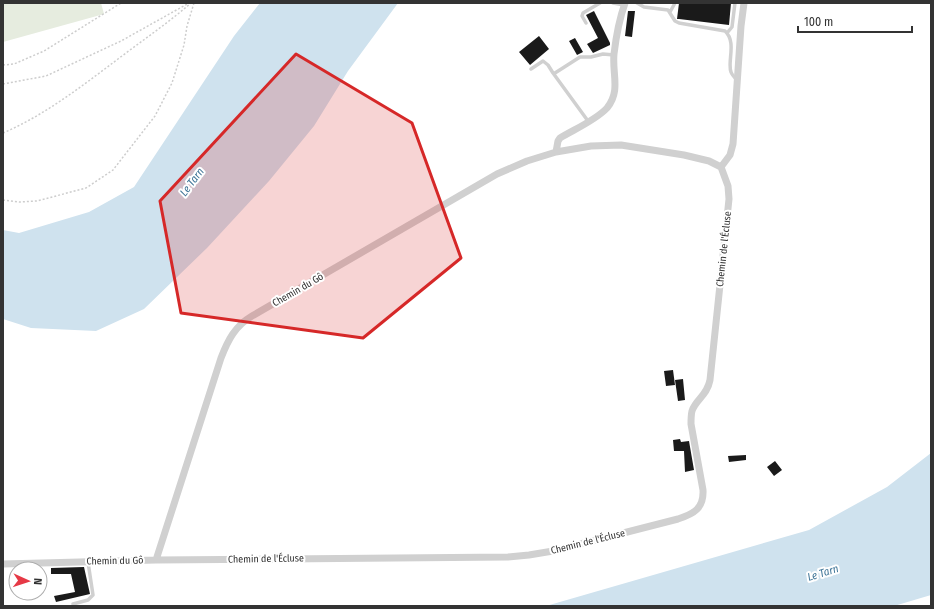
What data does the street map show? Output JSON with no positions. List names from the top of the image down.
{
  "streets": {
    "street": ["Chemin de l'Écluse", "Chemin du Gô"]
  },
  "crossings": [
    ["Chemin de l'Écluse", "Chemin du Gô"]
  ],
  "water": ["Le Tarn"],
  "scale_bar": "100 m",
  "north": "right"
}
